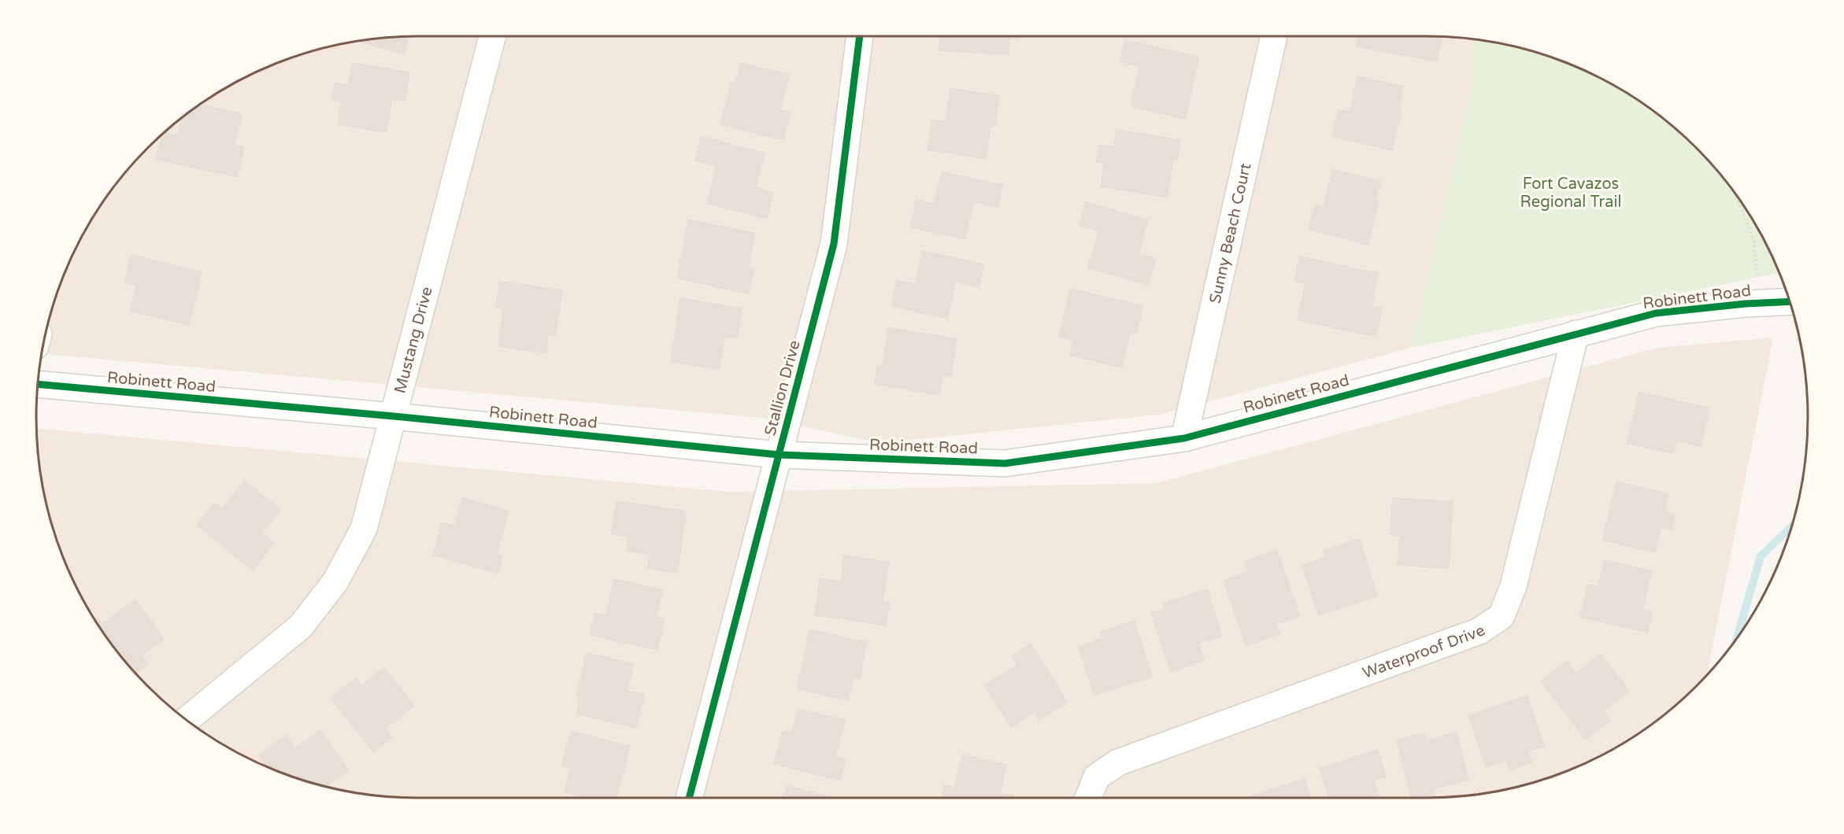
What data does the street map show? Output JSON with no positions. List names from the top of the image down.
{
  "streets": {
    "street": [
      "Sunny Beach Court",
      "Robinett Road",
      "Mustang Drive",
      "Stallion Drive",
      "Waterproof Drive"
    ]
  },
  "crossings": [
    ["Sunny Beach Court", "Robinett Road"],
    ["Robinett Road", "Mustang Drive"],
    ["Robinett Road", "Stallion Drive"],
    ["Robinett Road", "Waterproof Drive"]
  ],
  "parks": ["Fort Cavazos Regional Trail"]
}
